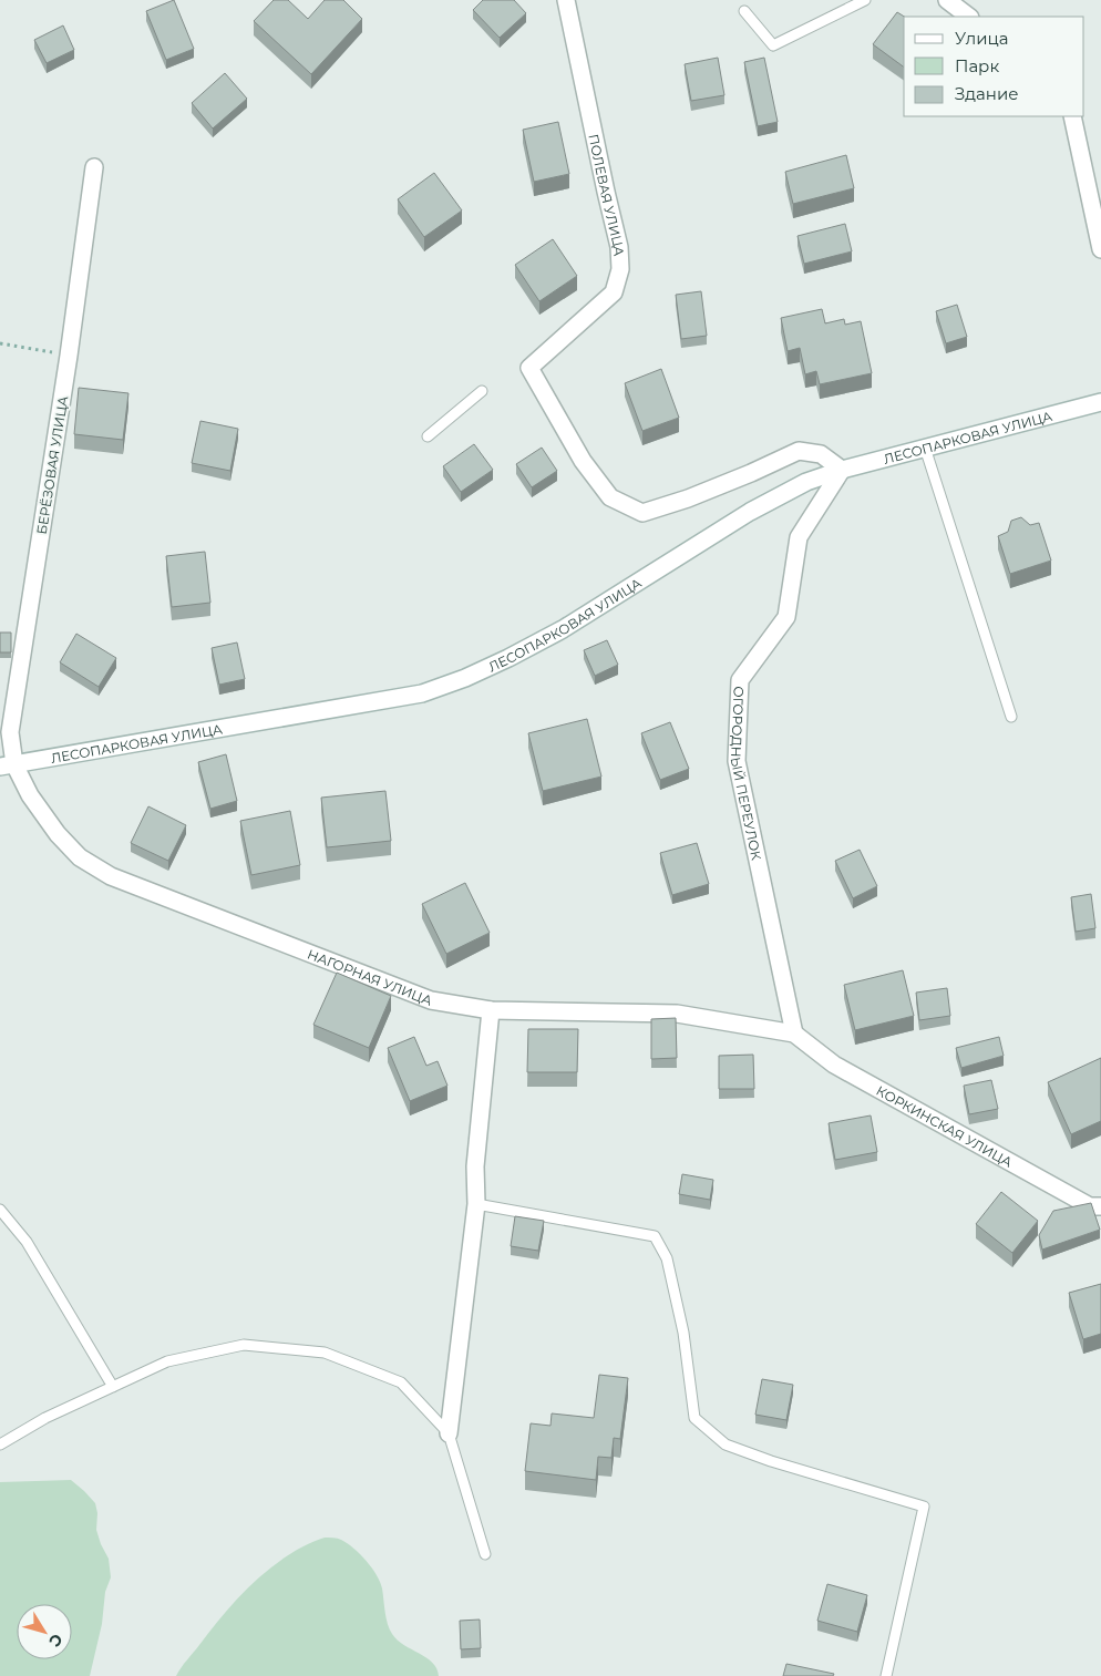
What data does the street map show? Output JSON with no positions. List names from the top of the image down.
{
  "streets": {
    "street": [
      "ПОЛЕВАЯ УЛИЦА",
      "ЛЕСОПАРКОВАЯ УЛИЦА",
      "БЕРЁЗОВАЯ УЛИЦА",
      "ОГОРОДНЫЙ ПЕРЕУЛОК",
      "НАГОРНАЯ УЛИЦА",
      "КОРКИНСКАЯ УЛИЦА"
    ]
  },
  "crossings": [
    ["ПОЛЕВАЯ УЛИЦА", "ЛЕСОПАРКОВАЯ УЛИЦА"],
    ["ПОЛЕВАЯ УЛИЦА", "ОГОРОДНЫЙ ПЕРЕУЛОК"],
    ["ЛЕСОПАРКОВАЯ УЛИЦА", "БЕРЁЗОВАЯ УЛИЦА"],
    ["ЛЕСОПАРКОВАЯ УЛИЦА", "ОГОРОДНЫЙ ПЕРЕУЛОК"],
    ["ЛЕСОПАРКОВАЯ УЛИЦА", "НАГОРНАЯ УЛИЦА"],
    ["БЕРЁЗОВАЯ УЛИЦА", "НАГОРНАЯ УЛИЦА"],
    ["ОГОРОДНЫЙ ПЕРЕУЛОК", "НАГОРНАЯ УЛИЦА"],
    ["ОГОРОДНЫЙ ПЕРЕУЛОК", "КОРКИНСКАЯ УЛИЦА"],
    ["НАГОРНАЯ УЛИЦА", "КОРКИНСКАЯ УЛИЦА"]
  ],
  "legend": ["Улица", "Парк", "Здание"],
  "north": "bottom right"
}
